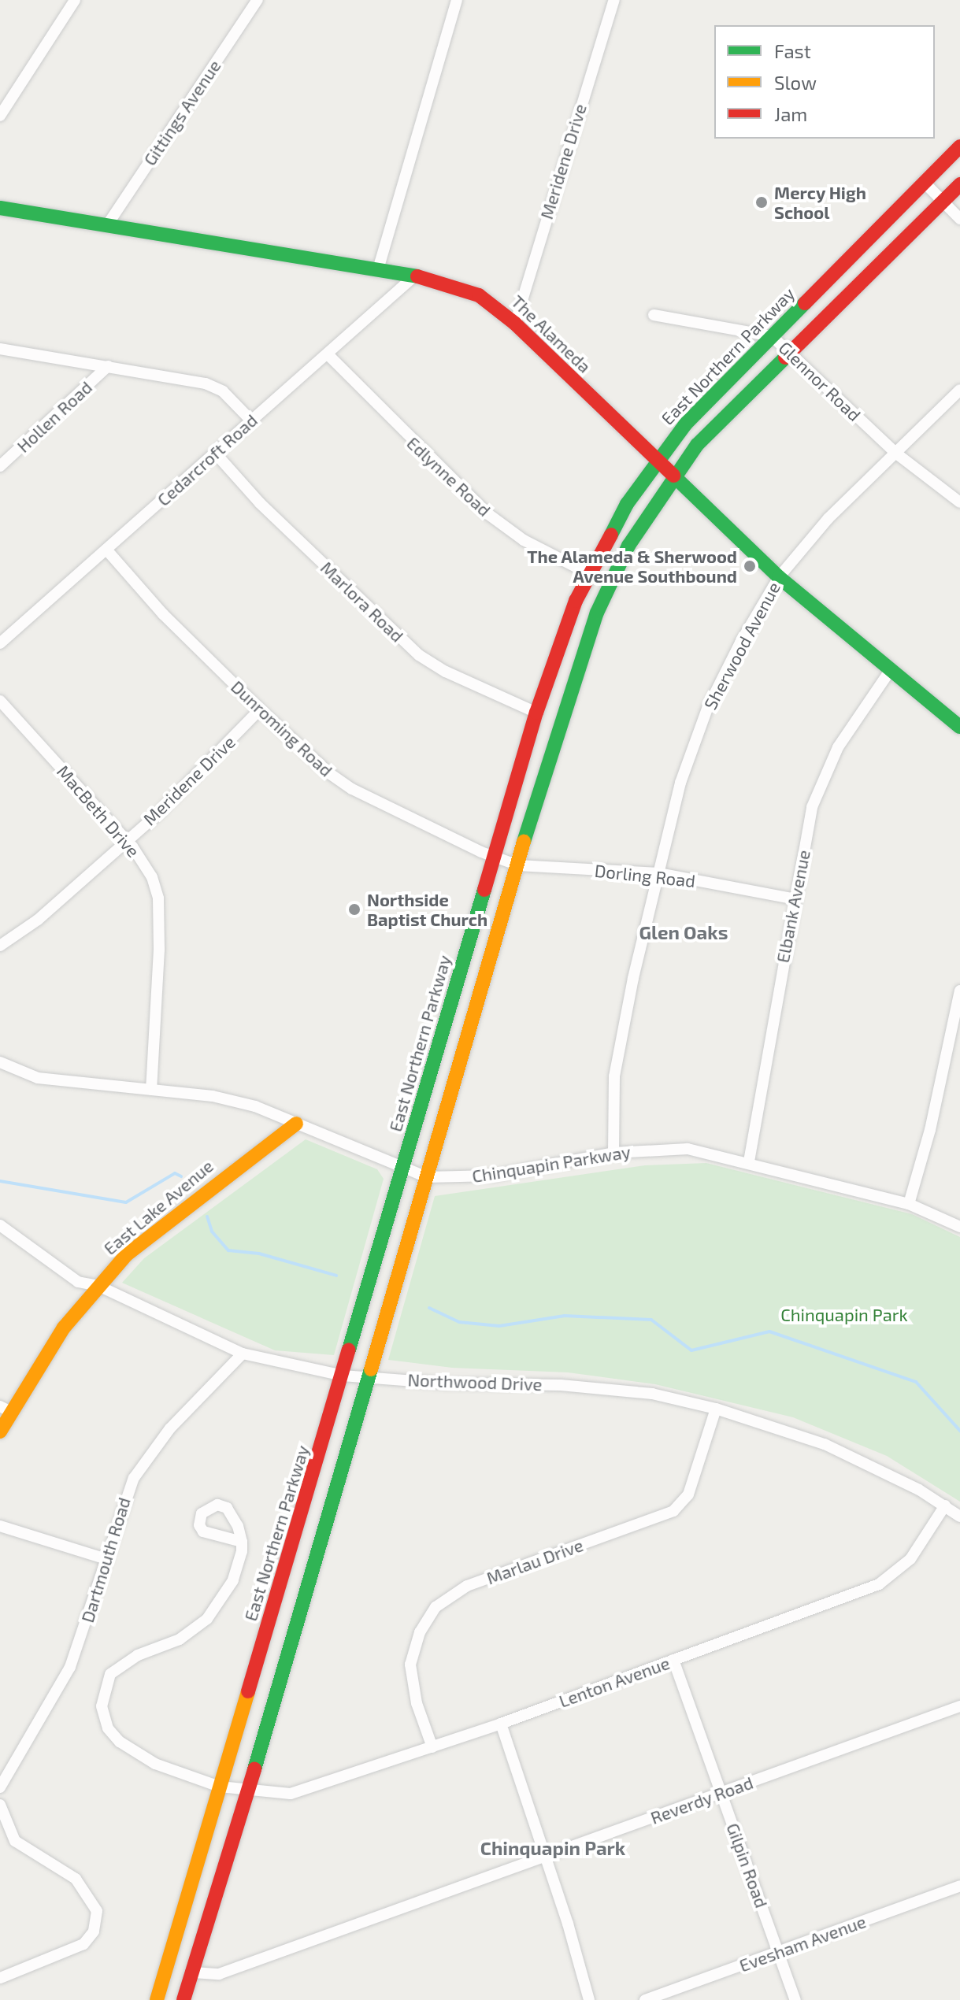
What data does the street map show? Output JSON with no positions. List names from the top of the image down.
{
  "streets": {
    "main road": ["The Alameda", "East Northern Parkway", "East Lake Avenue"],
    "street": [
      "Gittings Avenue",
      "Meridene Drive",
      "Glennor Road",
      "Hollen Road",
      "Cedarcroft Road",
      "Edlynne Road",
      "Marlora Road",
      "Sherwood Avenue",
      "Dunroming Road",
      "MacBeth Drive",
      "Dorling Road",
      "Elbank Avenue",
      "Chinquapin Parkway",
      "Northwood Drive",
      "Dartmouth Road",
      "Marlau Drive",
      "Lenton Avenue",
      "Reverdy Road",
      "Gilpin Road",
      "Evesham Avenue"
    ]
  },
  "crossings": [
    ["Gittings Avenue", "The Alameda"],
    ["Meridene Drive", "The Alameda"],
    ["Meridene Drive", "Dunroming Road"],
    ["Meridene Drive", "MacBeth Drive"],
    ["The Alameda", "East Northern Parkway"],
    ["The Alameda", "Cedarcroft Road"],
    ["The Alameda", "Sherwood Avenue"],
    ["The Alameda", "Elbank Avenue"],
    ["East Northern Parkway", "Glennor Road"],
    ["East Northern Parkway", "Edlynne Road"],
    ["East Northern Parkway", "Marlora Road"],
    ["East Northern Parkway", "Dunroming Road"],
    ["East Northern Parkway", "Dorling Road"],
    ["East Northern Parkway", "Chinquapin Parkway"],
    ["East Northern Parkway", "Northwood Drive"],
    ["East Northern Parkway", "Lenton Avenue"],
    ["Glennor Road", "Sherwood Avenue"],
    ["Cedarcroft Road", "Edlynne Road"],
    ["Cedarcroft Road", "Marlora Road"],
    ["Cedarcroft Road", "Dunroming Road"],
    ["Sherwood Avenue", "Dorling Road"],
    ["Sherwood Avenue", "Chinquapin Parkway"],
    ["Dunroming Road", "Dorling Road"],
    ["MacBeth Drive", "Chinquapin Parkway"],
    ["Dorling Road", "Elbank Avenue"],
    ["Elbank Avenue", "Chinquapin Parkway"],
    ["Chinquapin Parkway", "East Lake Avenue"],
    ["East Lake Avenue", "Northwood Drive"],
    ["Northwood Drive", "Dartmouth Road"],
    ["Northwood Drive", "Marlau Drive"],
    ["Northwood Drive", "Lenton Avenue"],
    ["Marlau Drive", "Lenton Avenue"],
    ["Lenton Avenue", "Gilpin Road"],
    ["Reverdy Road", "Gilpin Road"],
    ["Gilpin Road", "Evesham Avenue"]
  ],
  "districts": ["Glen Oaks", "Chinquapin Park"],
  "parks": ["Chinquapin Park"],
  "places": ["Mercy High School", "The Alameda & Sherwood Avenue Southbound", "Northside Baptist Church"],
  "legend": ["Fast", "Slow", "Jam"]
}
